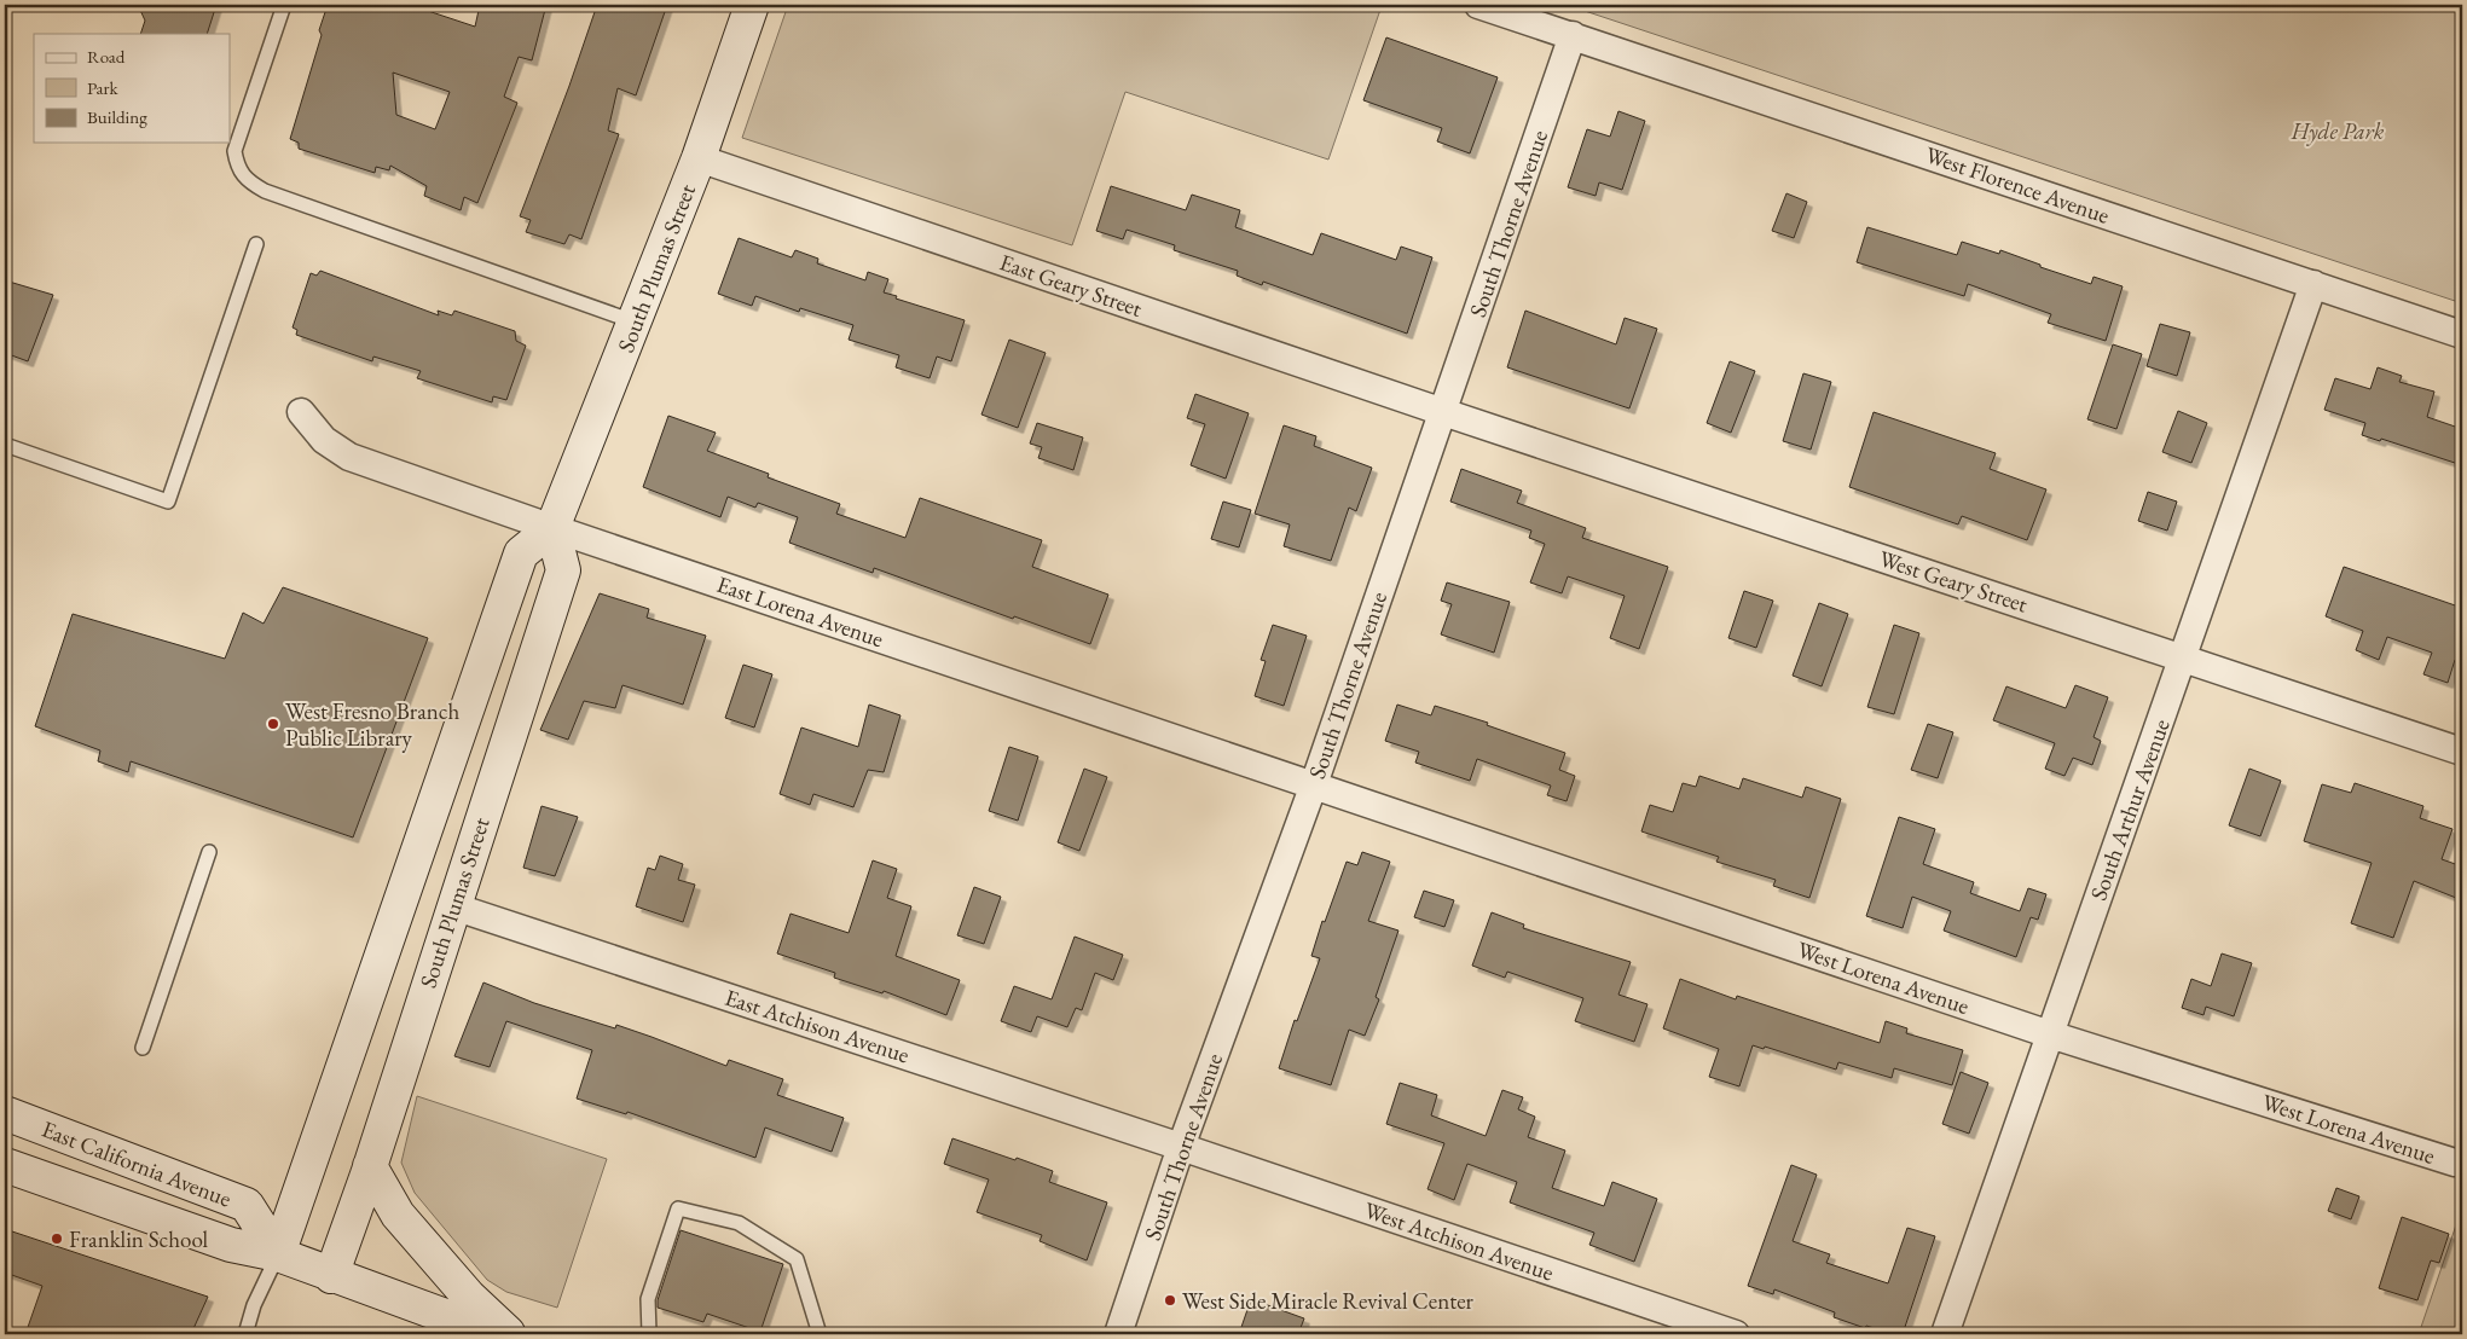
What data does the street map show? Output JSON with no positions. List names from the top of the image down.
{
  "streets": {
    "street": [
      "West Florence Avenue",
      "South Thorne Avenue",
      "South Plumas Street",
      "East Geary Street",
      "West Geary Street",
      "East Lorena Avenue",
      "South Arthur Avenue",
      "West Lorena Avenue",
      "East Atchison Avenue",
      "East California Avenue",
      "West Atchison Avenue"
    ]
  },
  "crossings": [
    ["West Florence Avenue", "South Thorne Avenue"],
    ["West Florence Avenue", "South Arthur Avenue"],
    ["South Thorne Avenue", "East Geary Street"],
    ["South Thorne Avenue", "West Geary Street"],
    ["South Thorne Avenue", "East Lorena Avenue"],
    ["South Thorne Avenue", "West Lorena Avenue"],
    ["South Thorne Avenue", "East Atchison Avenue"],
    ["South Thorne Avenue", "West Atchison Avenue"],
    ["South Plumas Street", "East Geary Street"],
    ["South Plumas Street", "East Lorena Avenue"],
    ["South Plumas Street", "East Atchison Avenue"],
    ["South Plumas Street", "East California Avenue"],
    ["East Geary Street", "West Geary Street"],
    ["West Geary Street", "South Arthur Avenue"],
    ["East Lorena Avenue", "West Lorena Avenue"],
    ["South Arthur Avenue", "West Lorena Avenue"],
    ["East Atchison Avenue", "West Atchison Avenue"]
  ],
  "parks": ["Hyde Park"],
  "places": ["West Fresno Branch Public Library", "Franklin School", "West Side Miracle Revival Center"],
  "legend": ["Road", "Park", "Building"]
}
